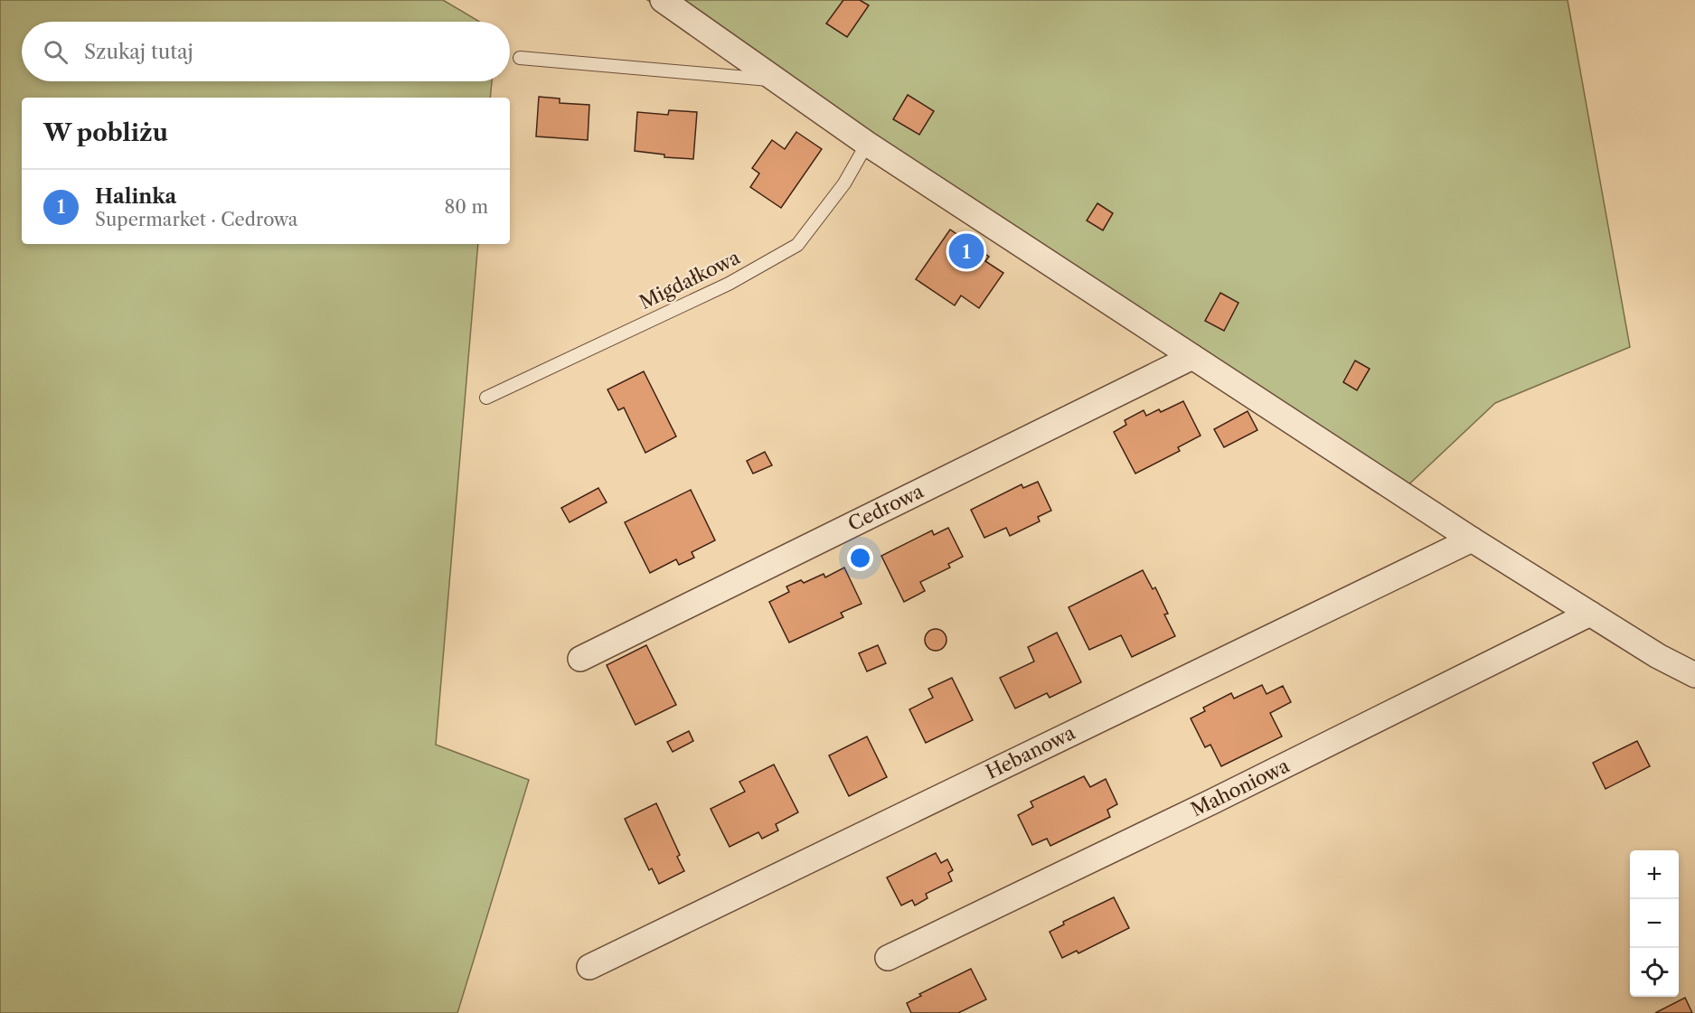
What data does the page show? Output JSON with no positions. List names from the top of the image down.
{
  "streets": {
    "street": ["Cedrowa", "Hebanowa", "Mahoniowa"],
    "lane": ["Migdałkowa"]
  },
  "page": {
    "search": "Szukaj tutaj",
    "heading": "W pobliżu",
    "list": [
      {
        "mark": "1",
        "name": "Halinka",
        "note": "Supermarket · Cedrowa",
        "value": "80 m"
      }
    ],
    "pins": "1",
    "map_buttons": ["+", "−"]
  }
}
